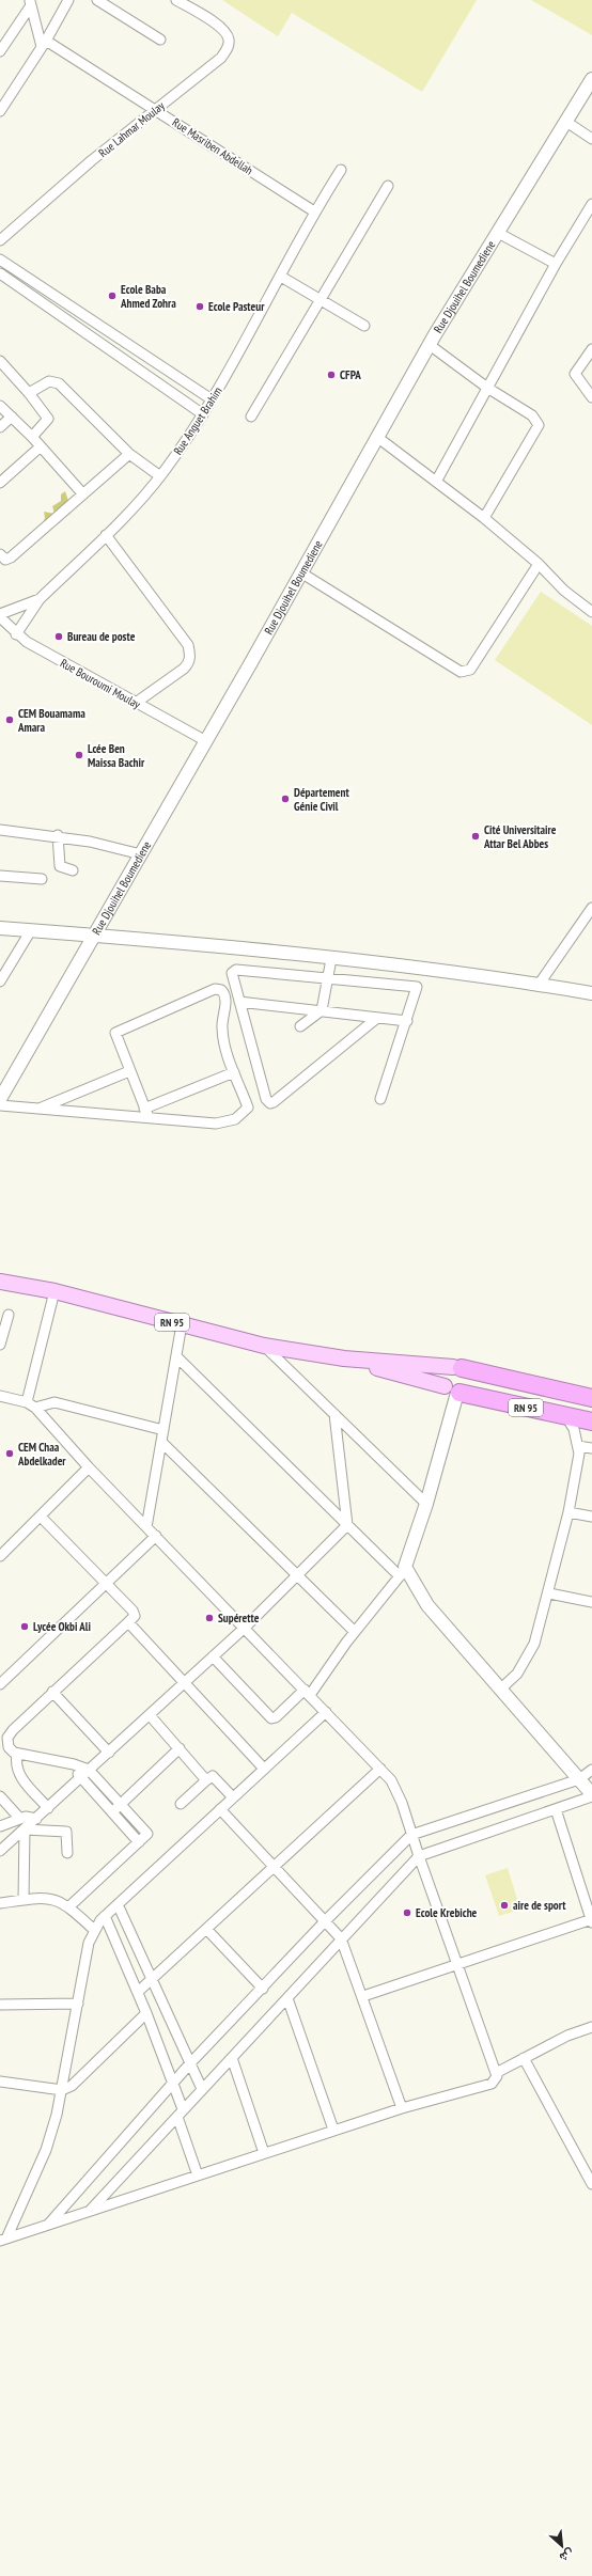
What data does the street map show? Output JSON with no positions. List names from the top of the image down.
{
  "streets": {
    "highway": ["RN 95"],
    "main road": ["Rue Djouihel Boumediene"],
    "street": [
      "Rue Lahmar Moulay",
      "Rue Masriben Abdellah",
      "Rue Anguet Brahim",
      "Rue Bouroumi Moulay"
    ]
  },
  "crossings": [
    ["Rue Lahmar Moulay", "Rue Masriben Abdellah"],
    ["Rue Masriben Abdellah", "Rue Anguet Brahim"],
    ["Rue Djouihel Boumediene", "Rue Bouroumi Moulay"]
  ],
  "places": [
    "Ecole Baba Ahmed Zohra",
    "Ecole Pasteur",
    "CFPA",
    "Bureau de poste",
    "CEM Bouamama Amara",
    "Lcée Ben Maissa Bachir",
    "Département Génie Civil",
    "Cité Universitaire Attar Bel Abbes",
    "CEM Chaa Abdelkader",
    "Supérette",
    "Lycée Okbi Ali",
    "aire de sport",
    "Ecole Krebiche"
  ],
  "north": "bottom right"
}
